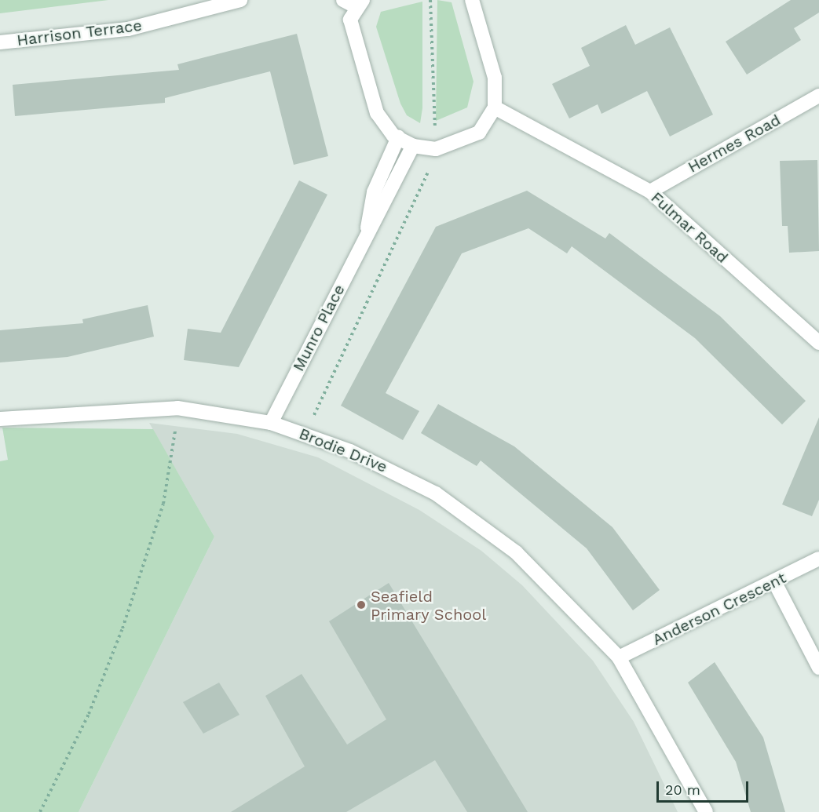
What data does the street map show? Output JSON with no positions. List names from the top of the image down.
{
  "streets": {
    "street": [
      "Harrison Terrace",
      "Hermes Road",
      "Fulmar Road",
      "Munro Place",
      "Brodie Drive",
      "Anderson Crescent"
    ]
  },
  "crossings": [
    ["Hermes Road", "Fulmar Road"],
    ["Munro Place", "Brodie Drive"],
    ["Brodie Drive", "Anderson Crescent"]
  ],
  "places": ["Seafield Primary School"],
  "scale_bar": "20 m"
}
